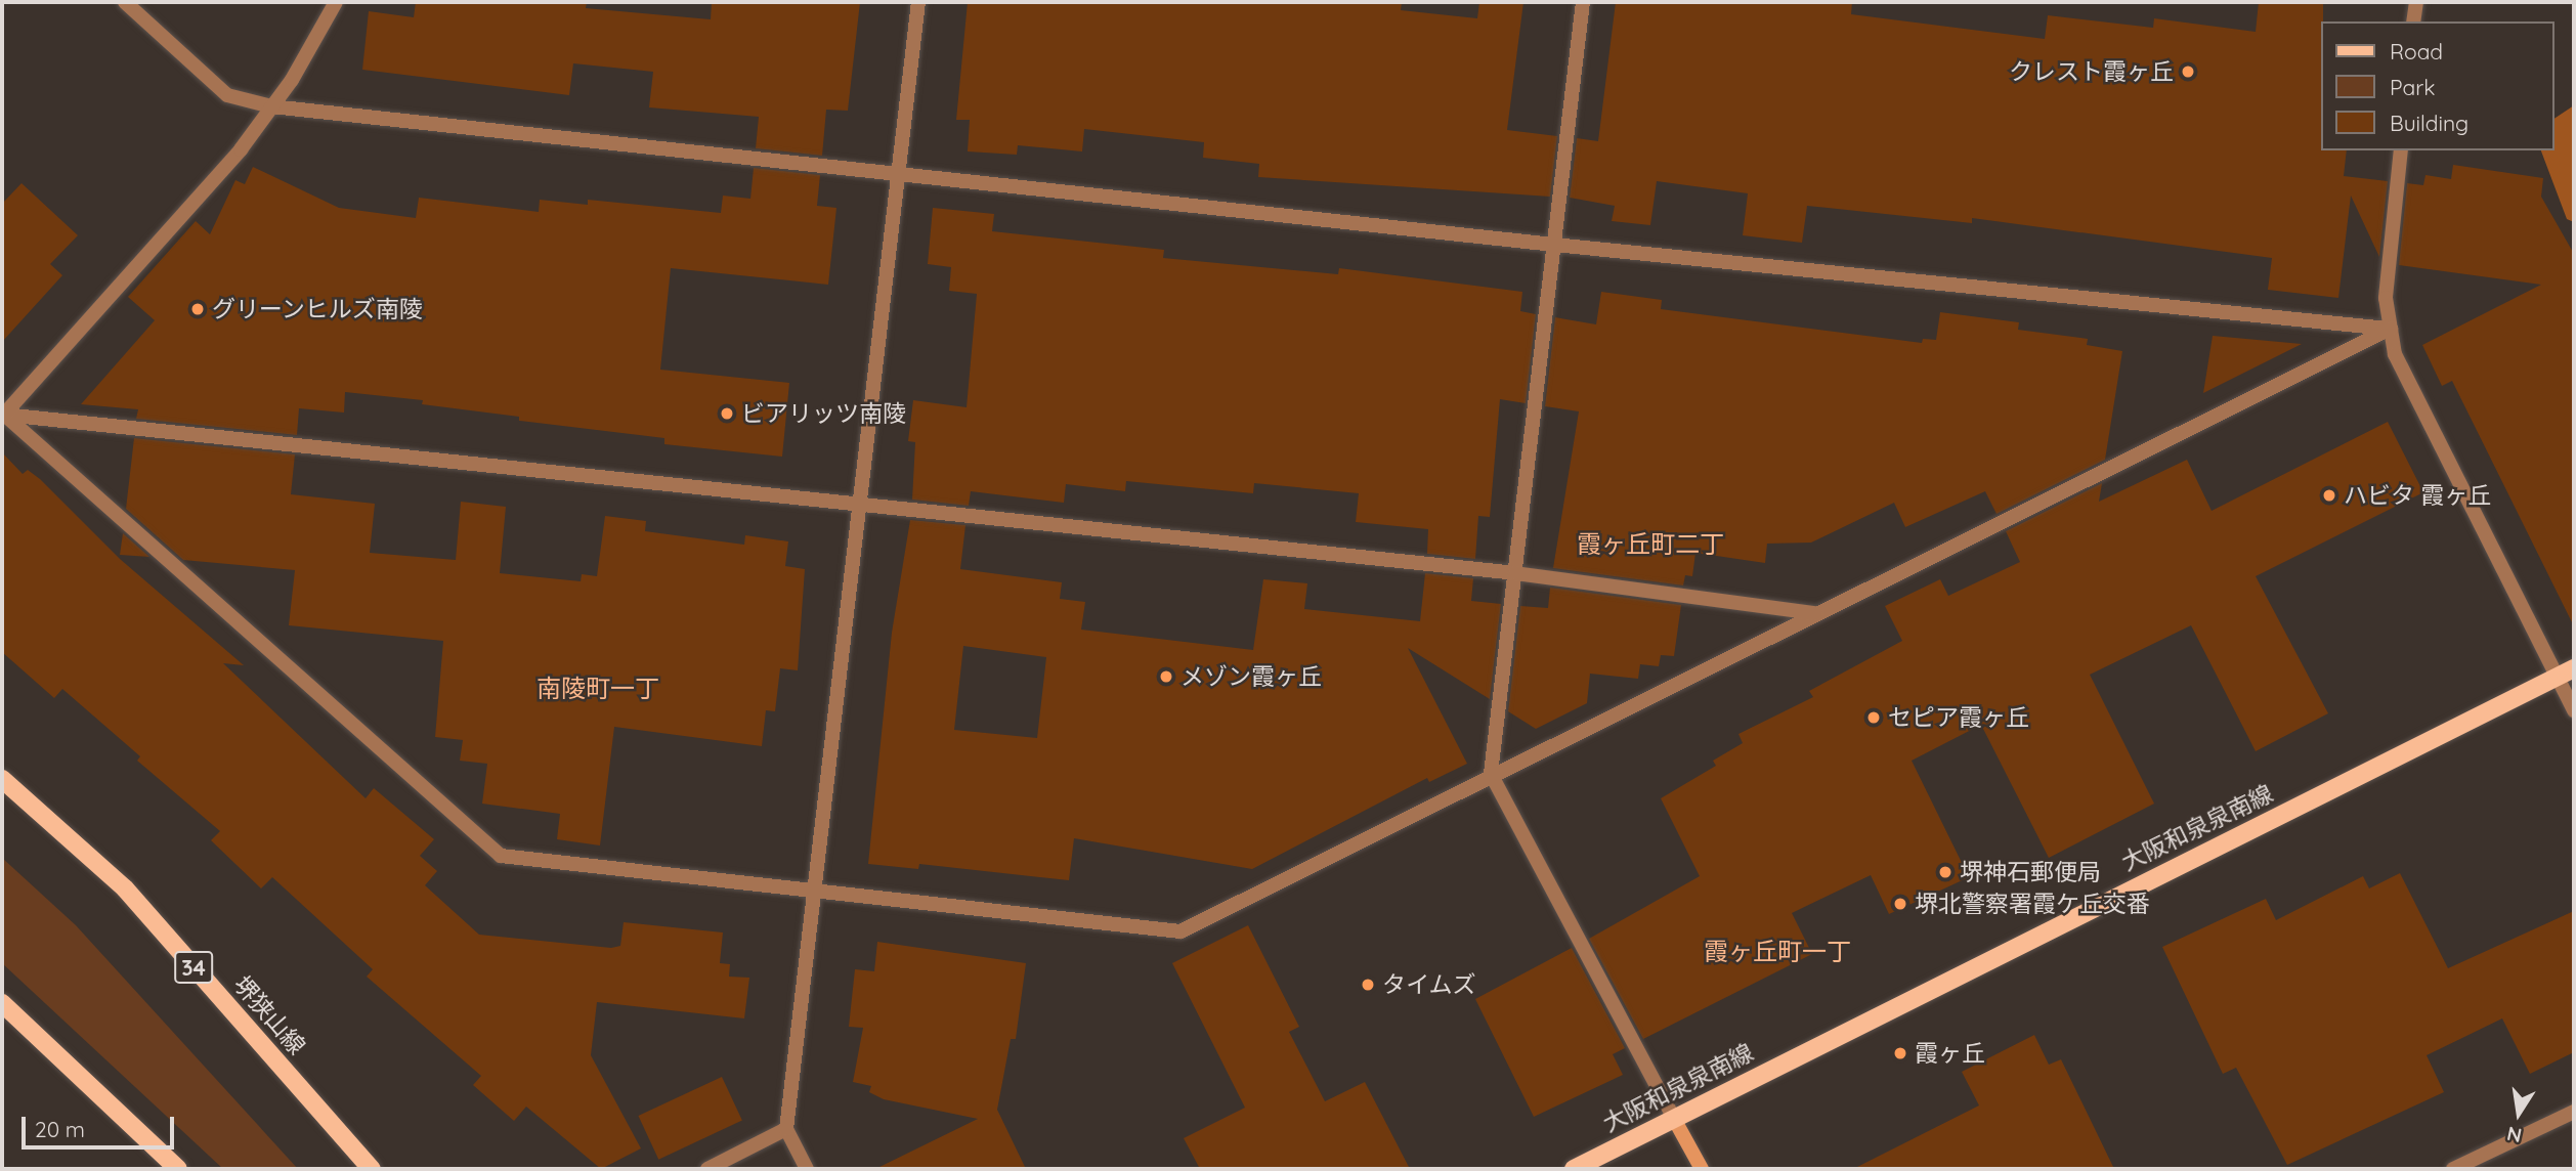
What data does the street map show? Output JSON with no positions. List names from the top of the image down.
{
  "streets": {
    "main road": ["大阪和泉泉南線", "34", "堺狭山線"]
  },
  "districts": ["霞ヶ丘町二丁", "南陵町一丁", "霞ヶ丘町一丁"],
  "places": [
    "クレスト霞ヶ丘",
    "グリーンヒルズ南陵",
    "ビアリッツ南陵",
    "ハビタ 霞ヶ丘",
    "メゾン霞ヶ丘",
    "セピア霞ヶ丘",
    "堺神石郵便局",
    "堺北警察署霞ケ丘交番",
    "タイムズ",
    "霞ヶ丘"
  ],
  "legend": ["Road", "Park", "Building"],
  "scale_bar": "20 m",
  "north": "bottom"
}
